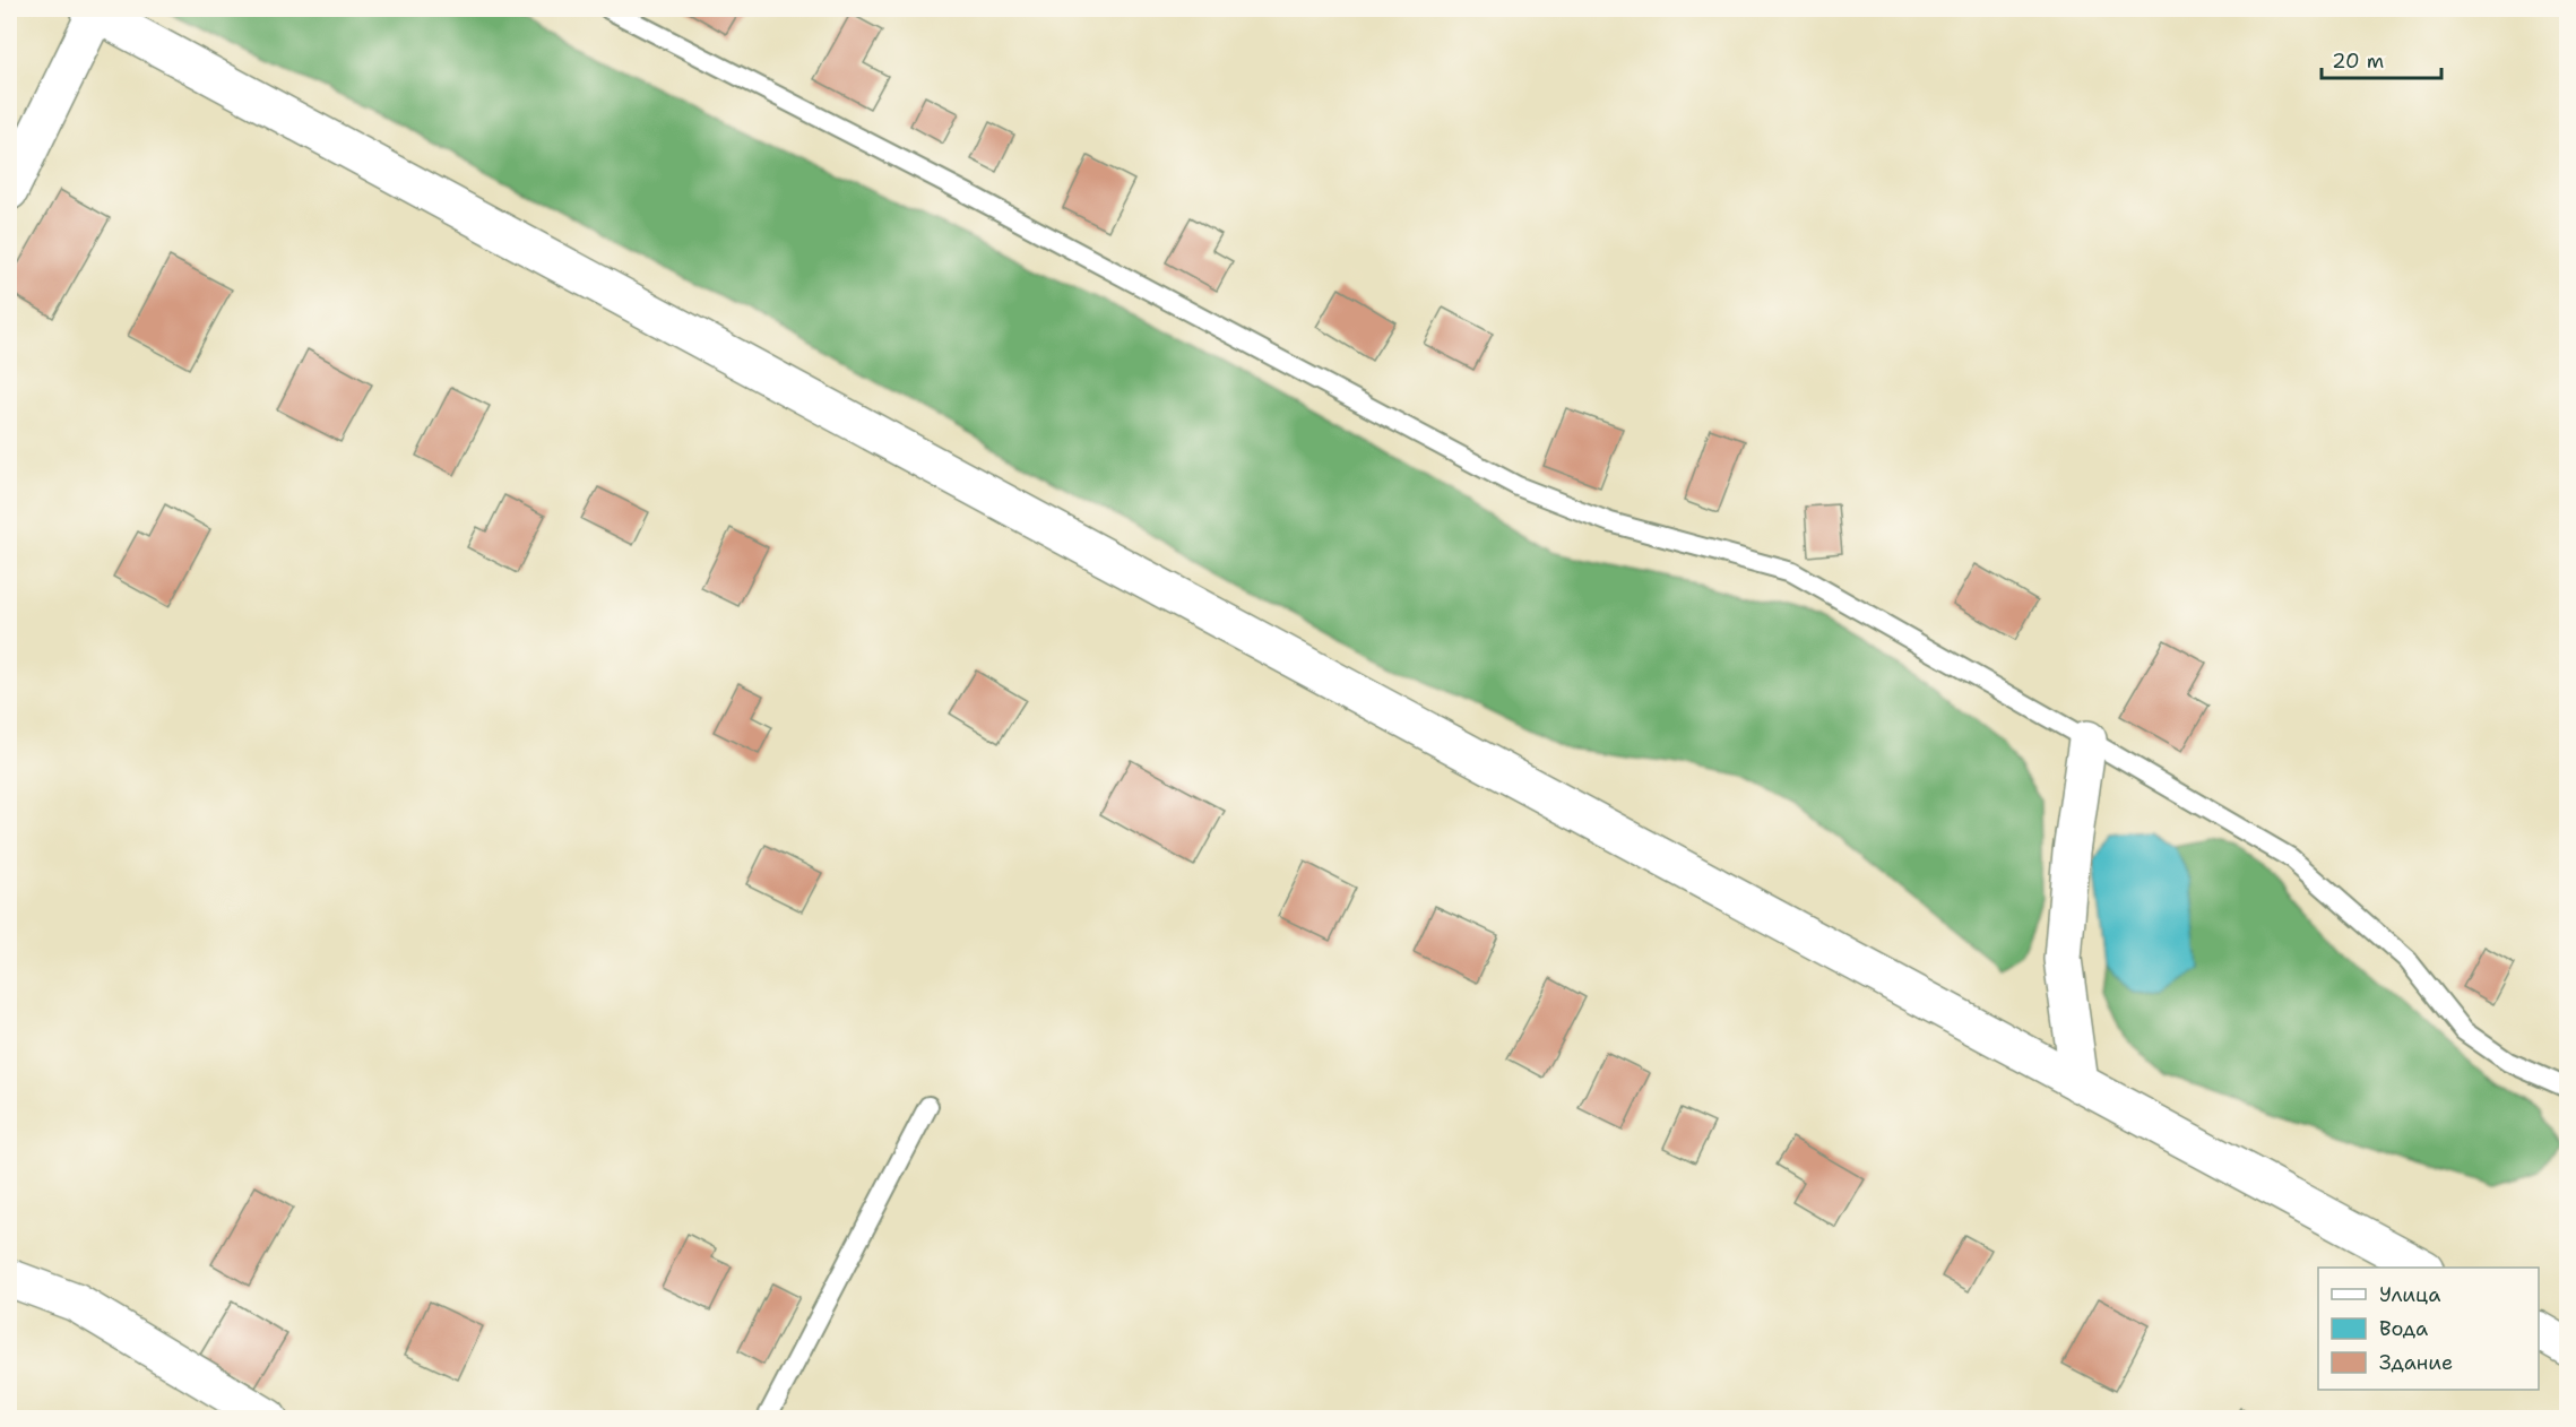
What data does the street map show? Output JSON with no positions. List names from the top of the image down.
{
  "legend": ["Улица", "Вода", "Здание"],
  "scale_bar": "20 m"
}
